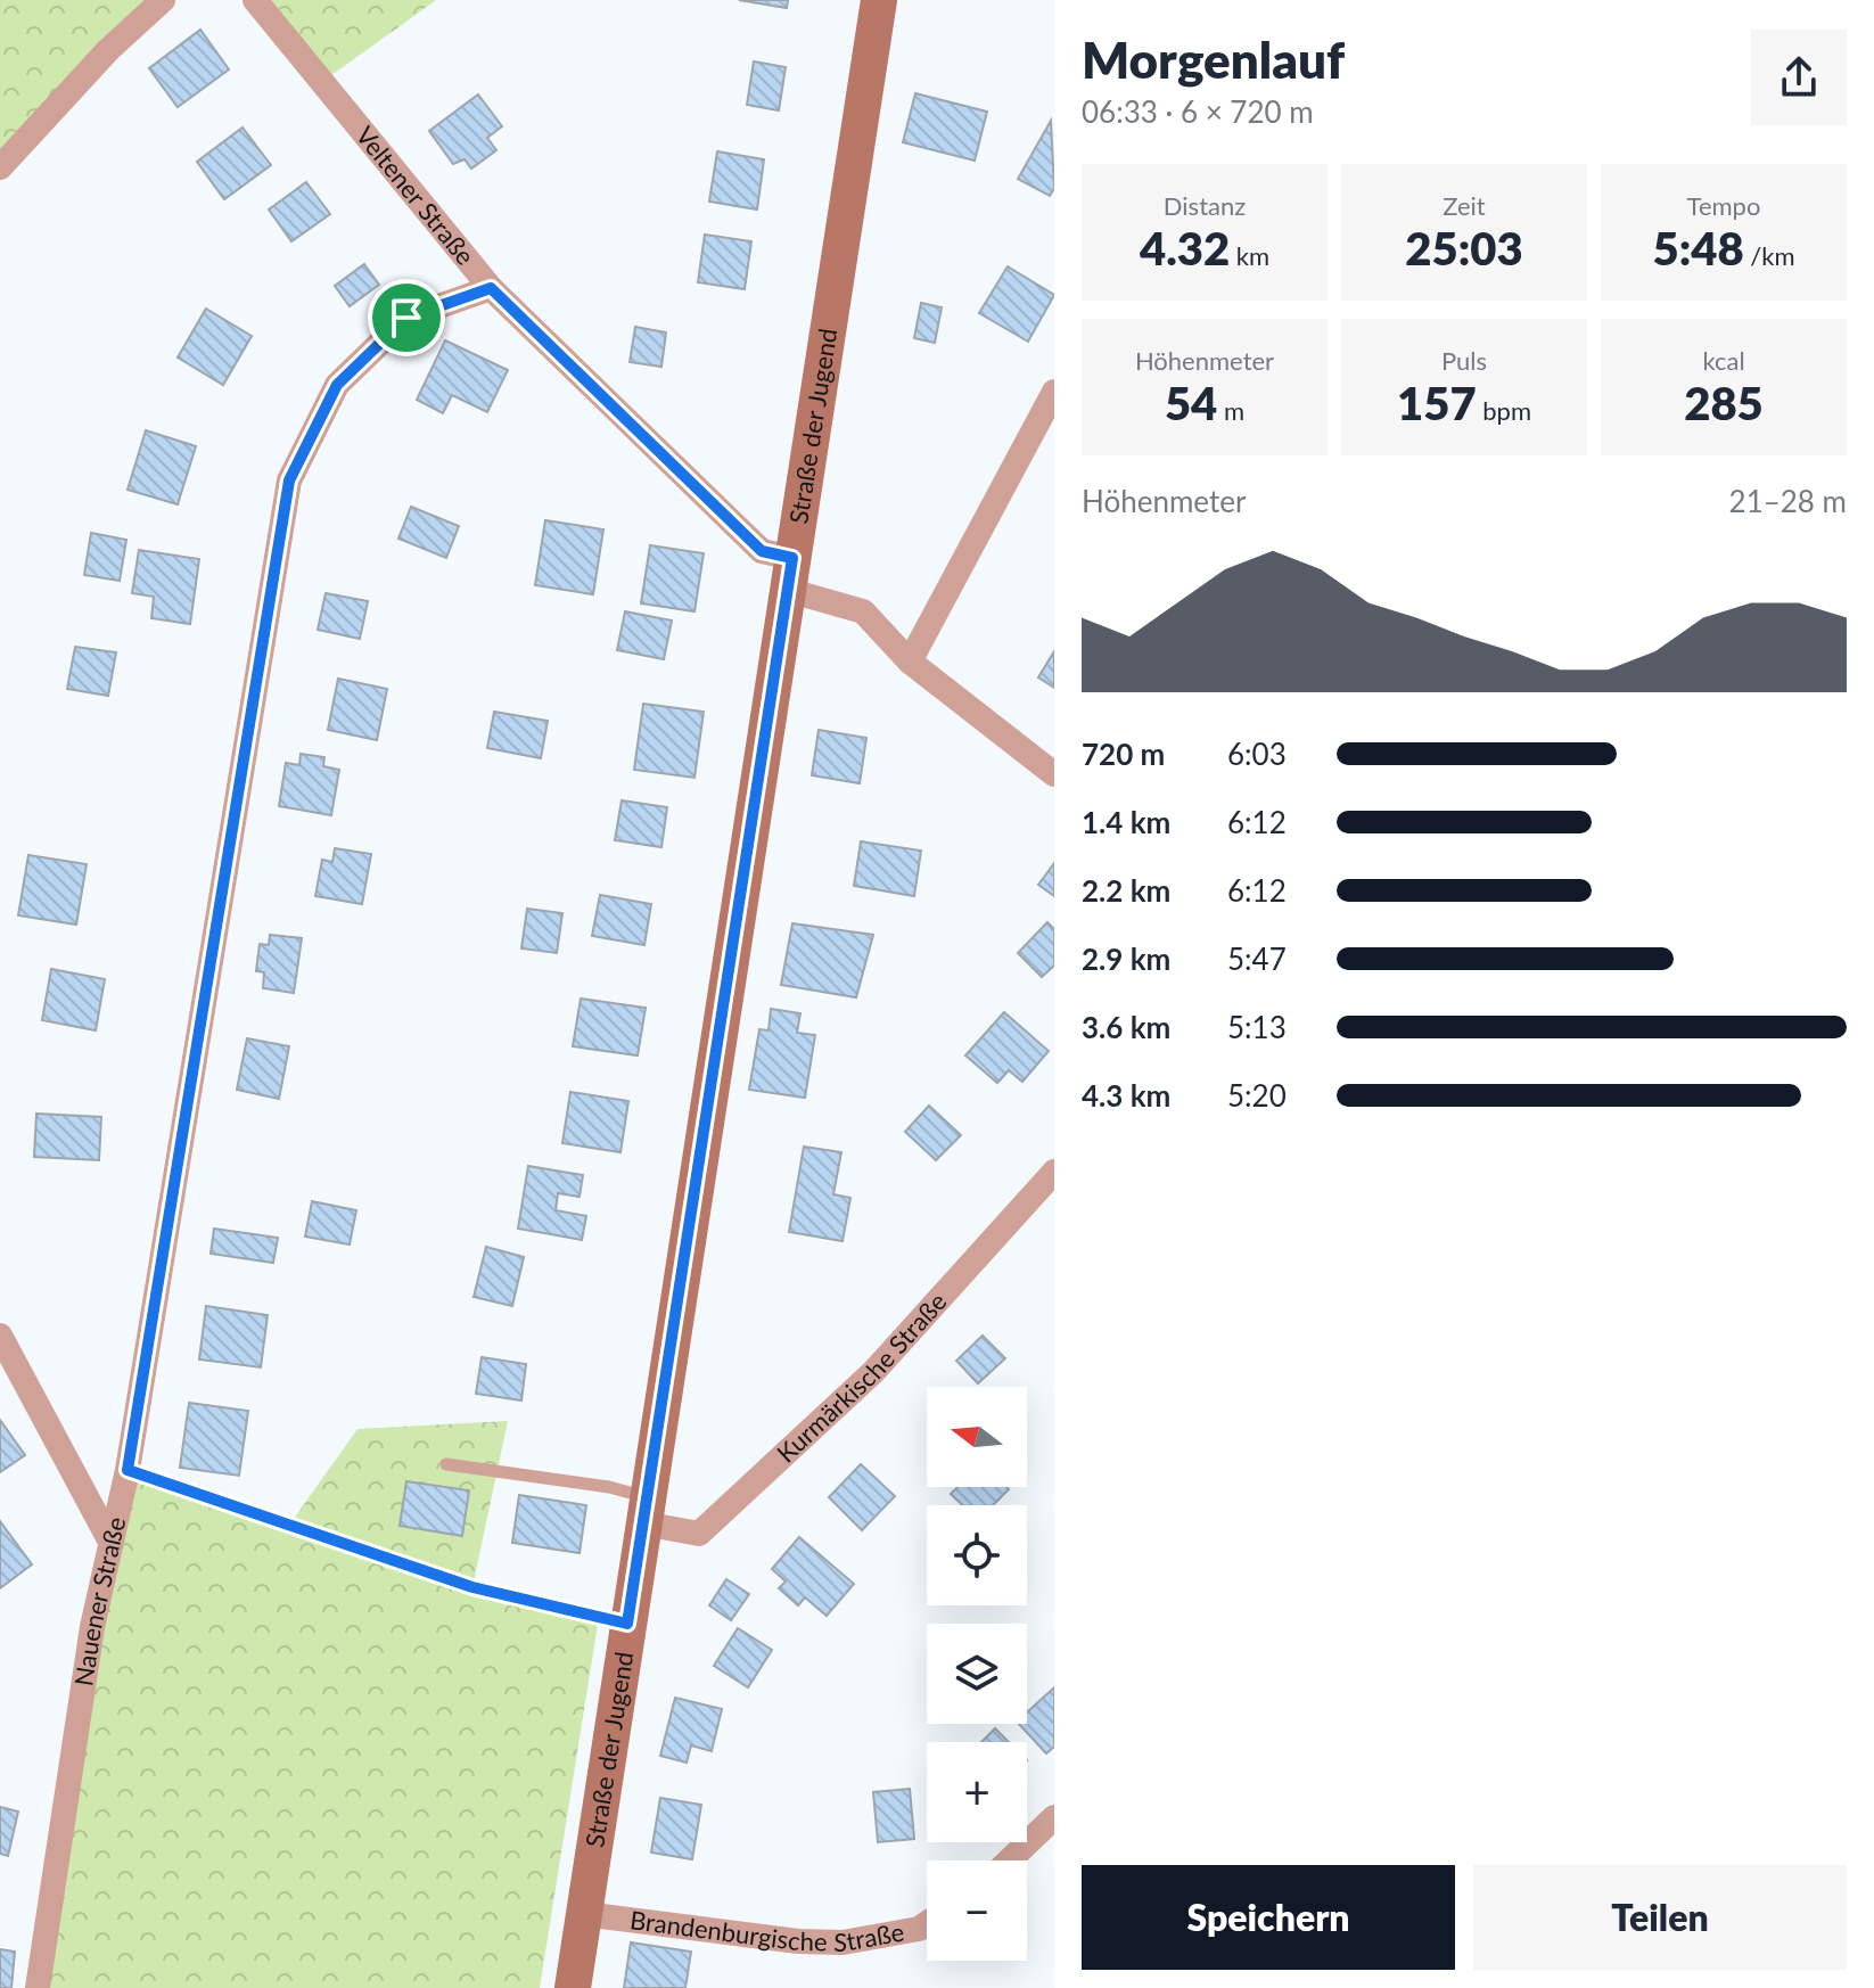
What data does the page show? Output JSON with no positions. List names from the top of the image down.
{
  "streets": {
    "street": [
      "Veltener Straße",
      "Straße der Jugend",
      "Kurmärkische Straße",
      "Nauener Straße",
      "Brandenburgische Straße"
    ]
  },
  "crossings": [
    ["Veltener Straße", "Straße der Jugend"],
    ["Veltener Straße", "Nauener Straße"],
    ["Straße der Jugend", "Kurmärkische Straße"],
    ["Straße der Jugend", "Brandenburgische Straße"]
  ],
  "north": "left",
  "page": {
    "heading": ["Morgenlauf", "06:33 · 6 × 720 m"],
    "stats": [
      ["Distanz", "4.32 km"],
      ["Zeit", "25:03"],
      ["Tempo", "5:48 /km"],
      ["Höhenmeter", "54 m"],
      ["Puls", "157 bpm"],
      ["kcal", "285"]
    ],
    "chart": ["Höhenmeter", "21–28 m"],
    "list": [
      {
        "name": "720 m",
        "note": "6:03"
      },
      {
        "name": "1.4 km",
        "note": "6:12"
      },
      {
        "name": "2.2 km",
        "note": "6:12"
      },
      {
        "name": "2.9 km",
        "note": "5:47"
      },
      {
        "name": "3.6 km",
        "note": "5:13"
      },
      {
        "name": "4.3 km",
        "note": "5:20"
      }
    ],
    "map_buttons": ["+", "−"],
    "buttons": ["Speichern", "Teilen"]
  }
}
